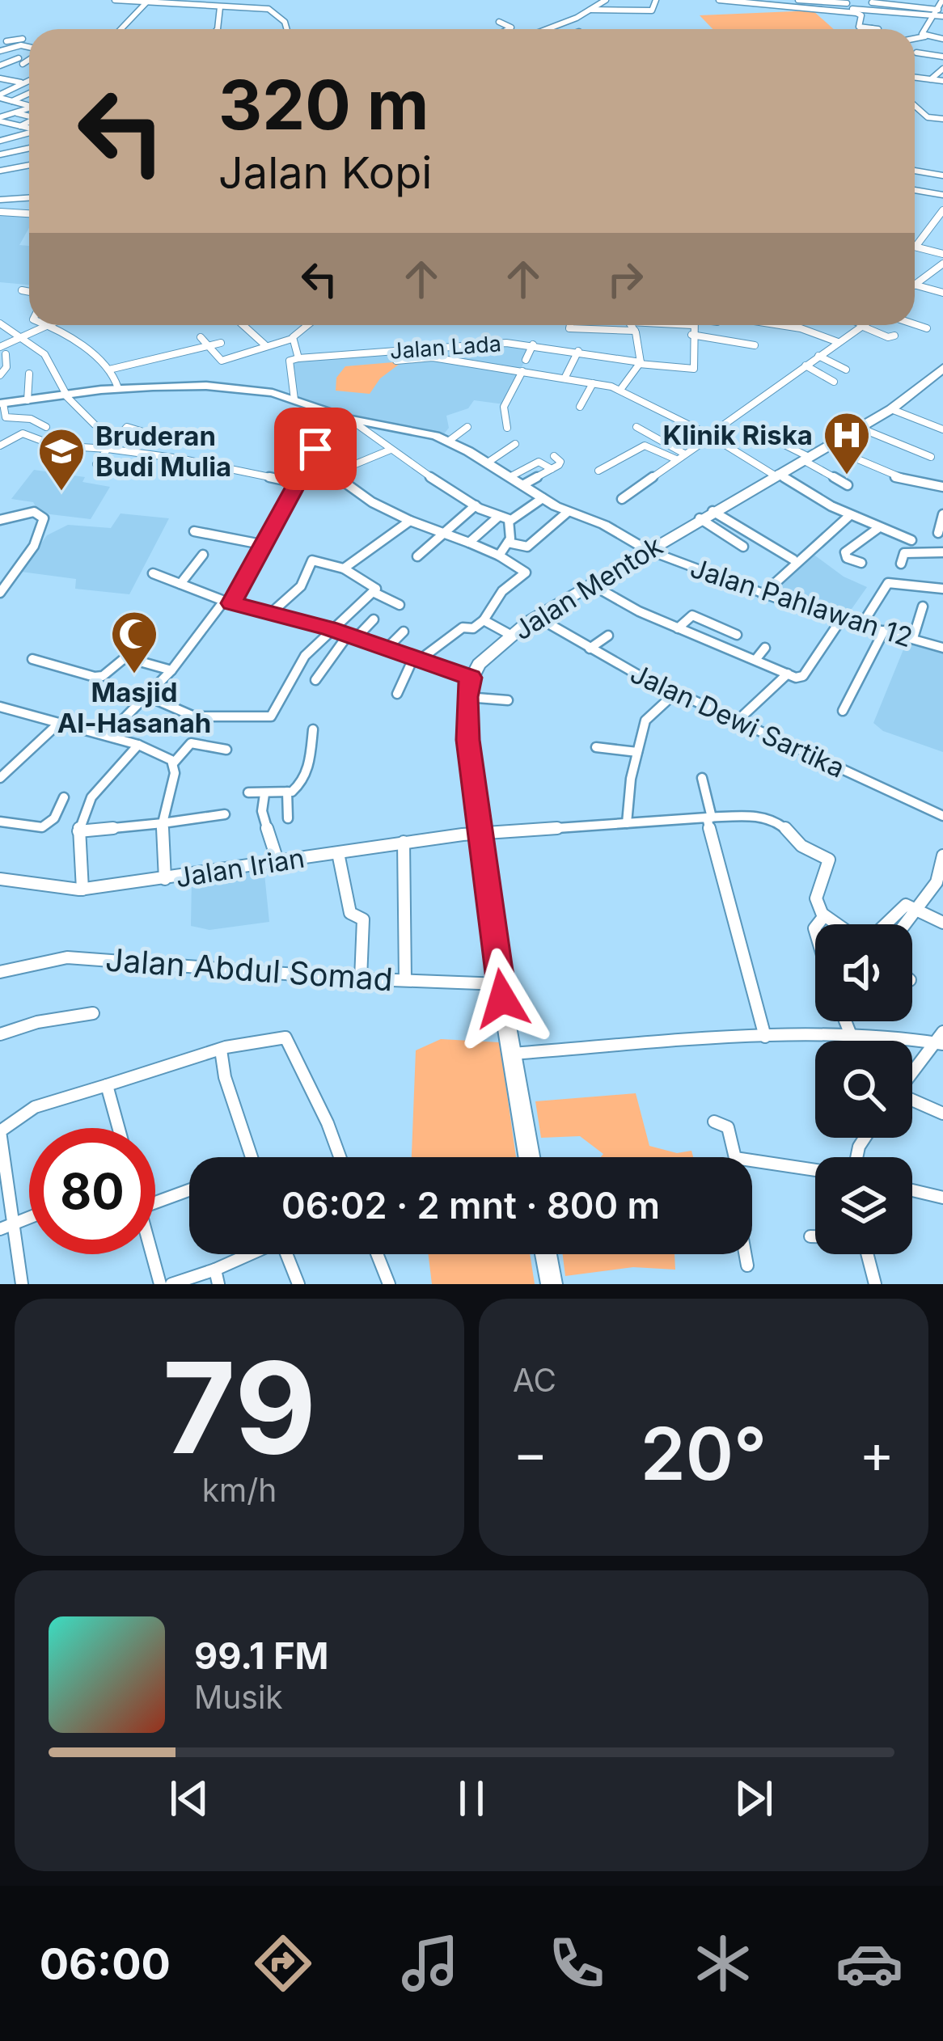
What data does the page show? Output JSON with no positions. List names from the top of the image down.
{
  "streets": {
    "highway": ["Jalan Mentok"],
    "main road": ["Jalan Pahlawan 12"],
    "street": [
      "Jalan Lada",
      "Jalan Dewi Sartika",
      "Jalan Irian",
      "Jalan Abdul Somad"
    ]
  },
  "crossings": [
    ["Jalan Mentok", "Jalan Pahlawan 12"],
    ["Jalan Mentok", "Jalan Dewi Sartika"],
    ["Jalan Mentok", "Jalan Irian"],
    ["Jalan Mentok", "Jalan Abdul Somad"]
  ],
  "places": {
    "hospital": ["Klinik Riska"],
    "school or university": ["Bruderan Budi Mulia"],
    "mosque": ["Masjid Al-Hasanah"]
  },
  "page": {
    "turn": ["320 m", "Jalan Kopi"],
    "limit": "80",
    "trip": "06:02 · 2 mnt · 800 m",
    "tile": [
      ["79", "km/h"],
      "AC"
    ],
    "heat": ["−", "20°", "+"],
    "song": ["99.1 FM", "Musik"],
    "tabs": "06:00"
  }
}
